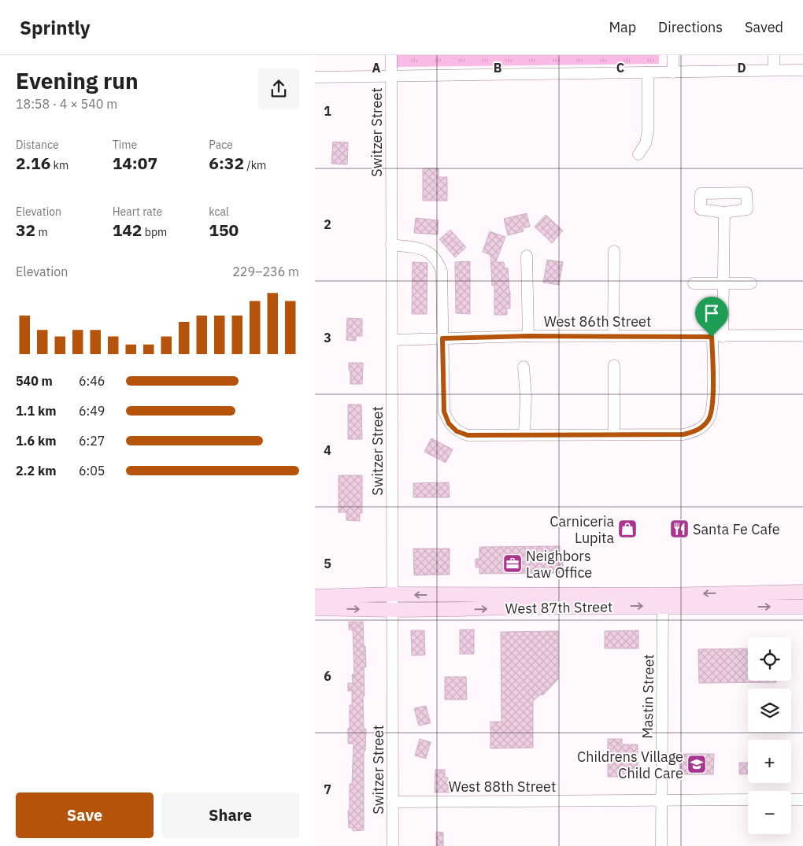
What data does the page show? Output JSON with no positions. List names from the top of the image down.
{
  "streets": {
    "main road": ["West 87th Street"],
    "street": [
      "Switzer Street",
      "West 86th Street",
      "Mastin Street",
      "West 88th Street"
    ]
  },
  "crossings": [
    ["Switzer Street", "West 86th Street"],
    ["Switzer Street", "West 87th Street"],
    ["Switzer Street", "West 88th Street"],
    ["West 87th Street", "Mastin Street"],
    ["Mastin Street", "West 88th Street"]
  ],
  "places": {
    "shop": ["Carniceria Lupita"],
    "restaurant": ["Santa Fe Cafe"],
    "office": ["Neighbors Law Office"],
    "school or university": ["Childrens Village Child Care"]
  },
  "page": {
    "header": "Sprintly",
    "nav": ["Map", "Directions", "Saved"],
    "heading": ["Evening run", "18:58 · 4 × 540 m"],
    "stats": [
      ["Distance", "2.16 km"],
      ["Time", "14:07"],
      ["Pace", "6:32 /km"],
      ["Elevation", "32 m"],
      ["Heart rate", "142 bpm"],
      ["kcal", "150"]
    ],
    "chart": ["Elevation", "229–236 m"],
    "list": [
      {
        "name": "540 m",
        "note": "6:46"
      },
      {
        "name": "1.1 km",
        "note": "6:49"
      },
      {
        "name": "1.6 km",
        "note": "6:27"
      },
      {
        "name": "2.2 km",
        "note": "6:05"
      }
    ],
    "map_buttons": ["+", "−"],
    "buttons": ["Save", "Share"]
  },
  "grid": {
    "columns": [
      "A",
      "B",
      "C",
      "D"
    ],
    "rows": [
      "1",
      "2",
      "3",
      "4",
      "5",
      "6",
      "7"
    ]
  }
}
